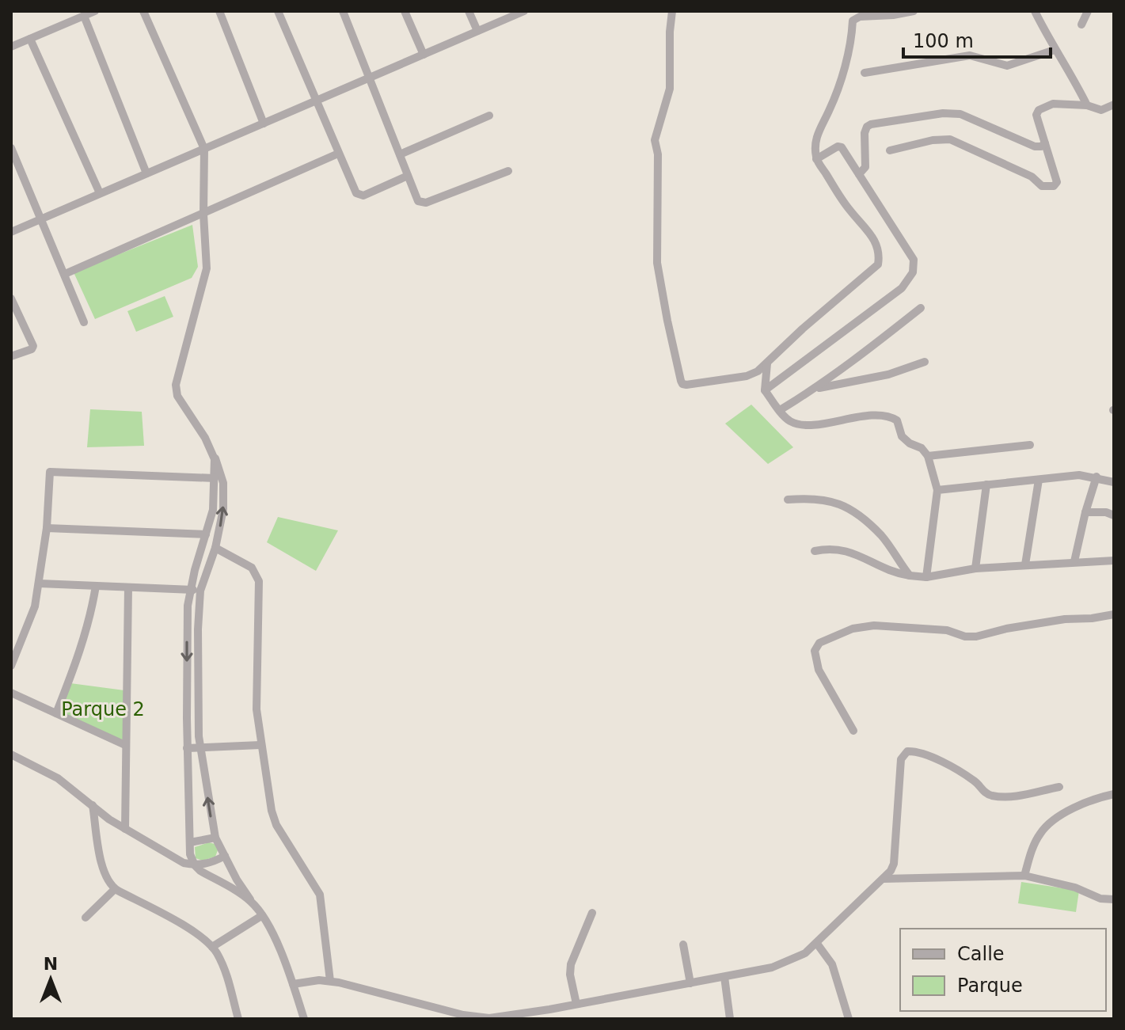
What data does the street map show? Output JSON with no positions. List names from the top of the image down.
{
  "parks": ["Parque 2"],
  "legend": ["Calle", "Parque"],
  "scale_bar": "100 m",
  "north": "top"
}
